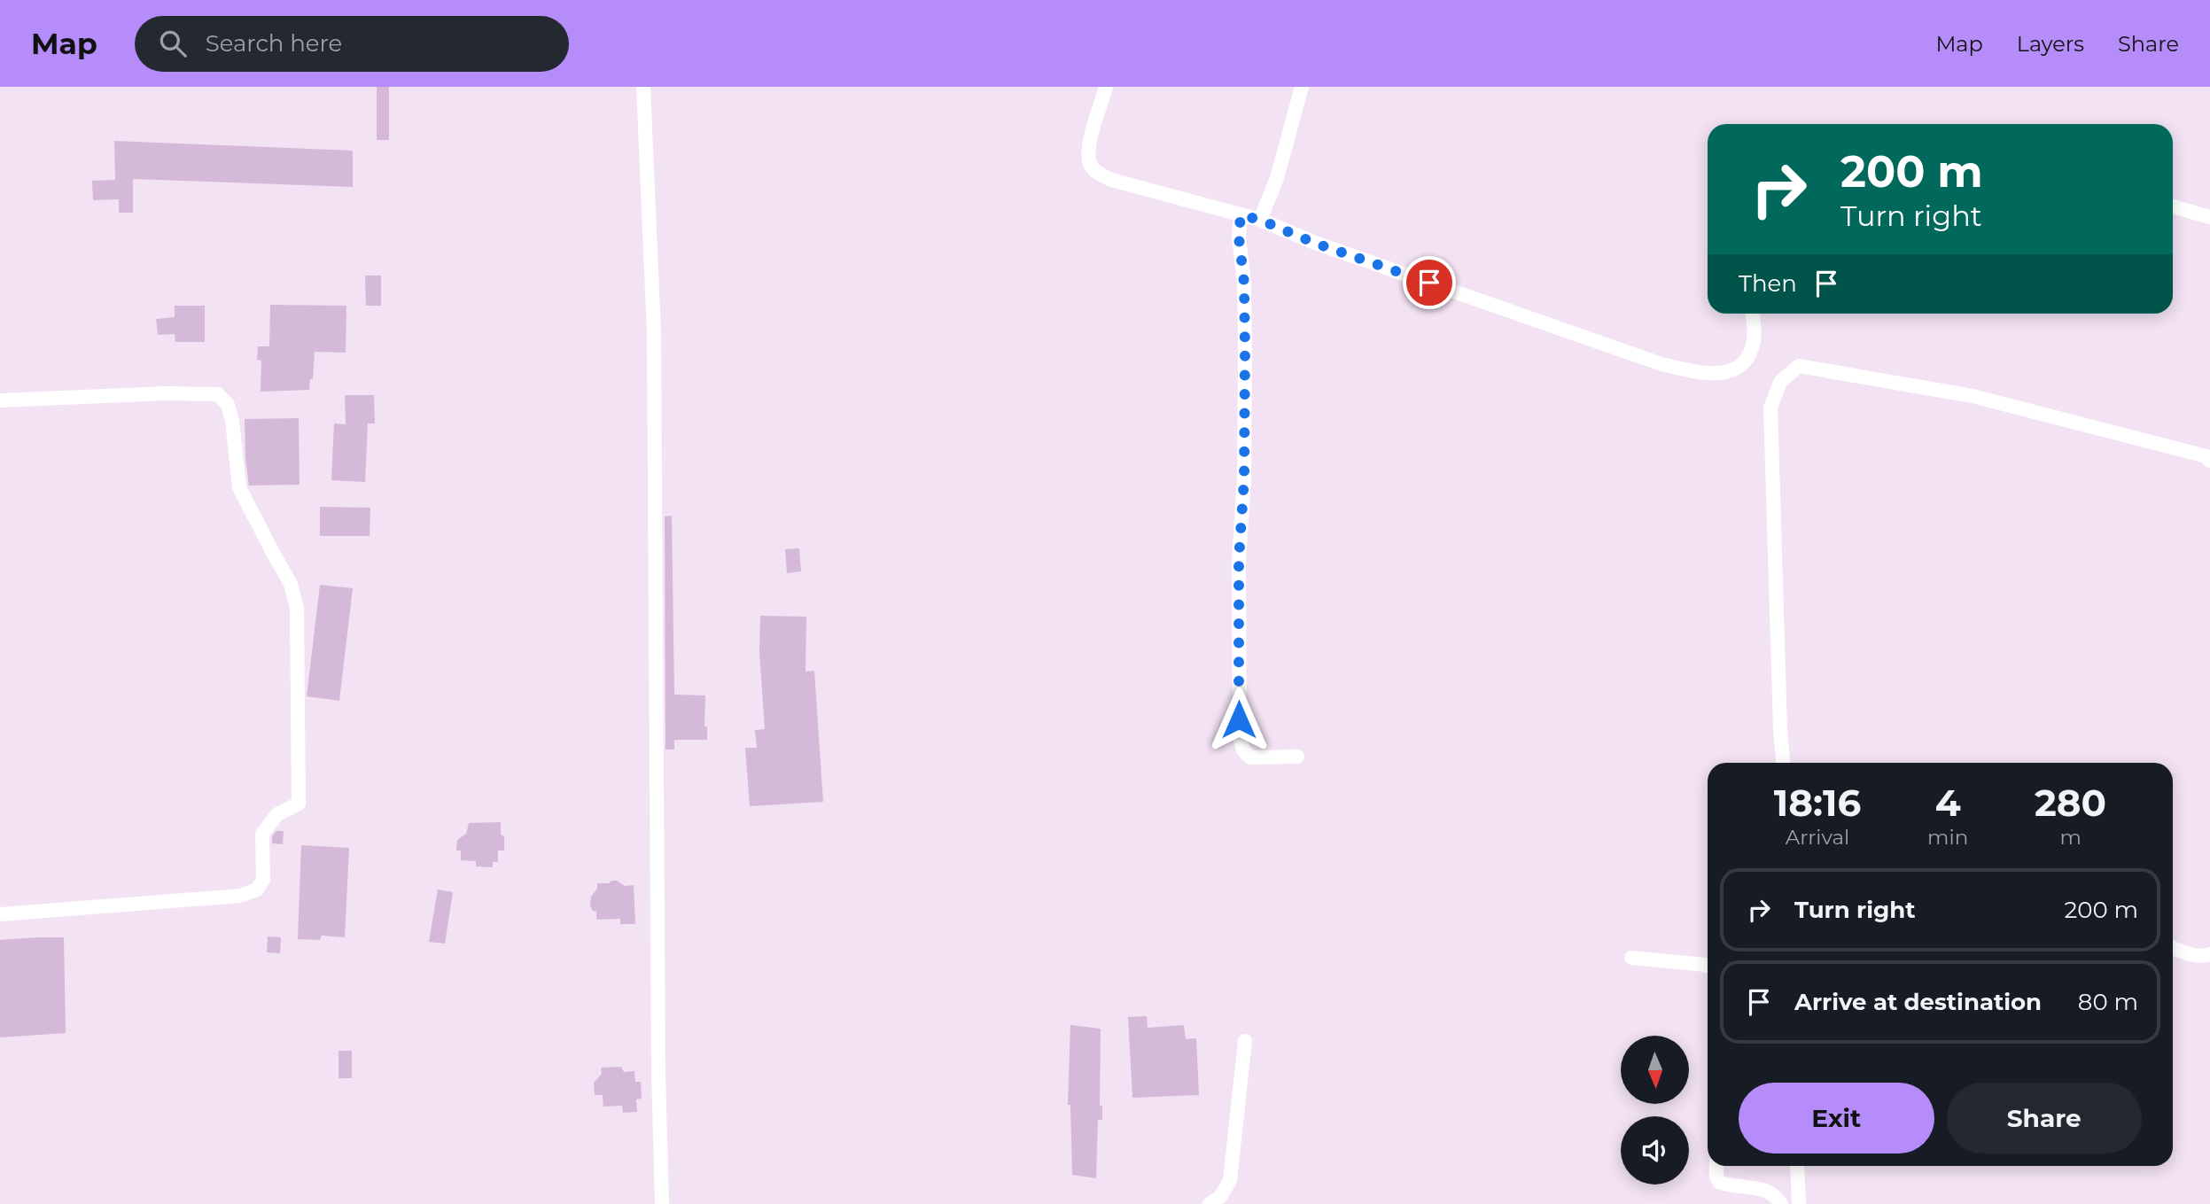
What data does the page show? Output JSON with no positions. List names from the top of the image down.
{
  "north": "bottom",
  "page": {
    "header": "Map",
    "search": "Search here",
    "nav": ["Map", "Layers", "Share"],
    "turn": ["200 m", "Turn right"],
    "then": "Then",
    "eta": [
      "18:16",
      "Arrival",
      "4",
      "min",
      "280",
      "m"
    ],
    "list": [
      {
        "name": "Turn right",
        "value": "200 m"
      },
      {
        "name": "Arrive at destination",
        "value": "80 m"
      }
    ],
    "buttons": ["Exit", "Share"]
  }
}
